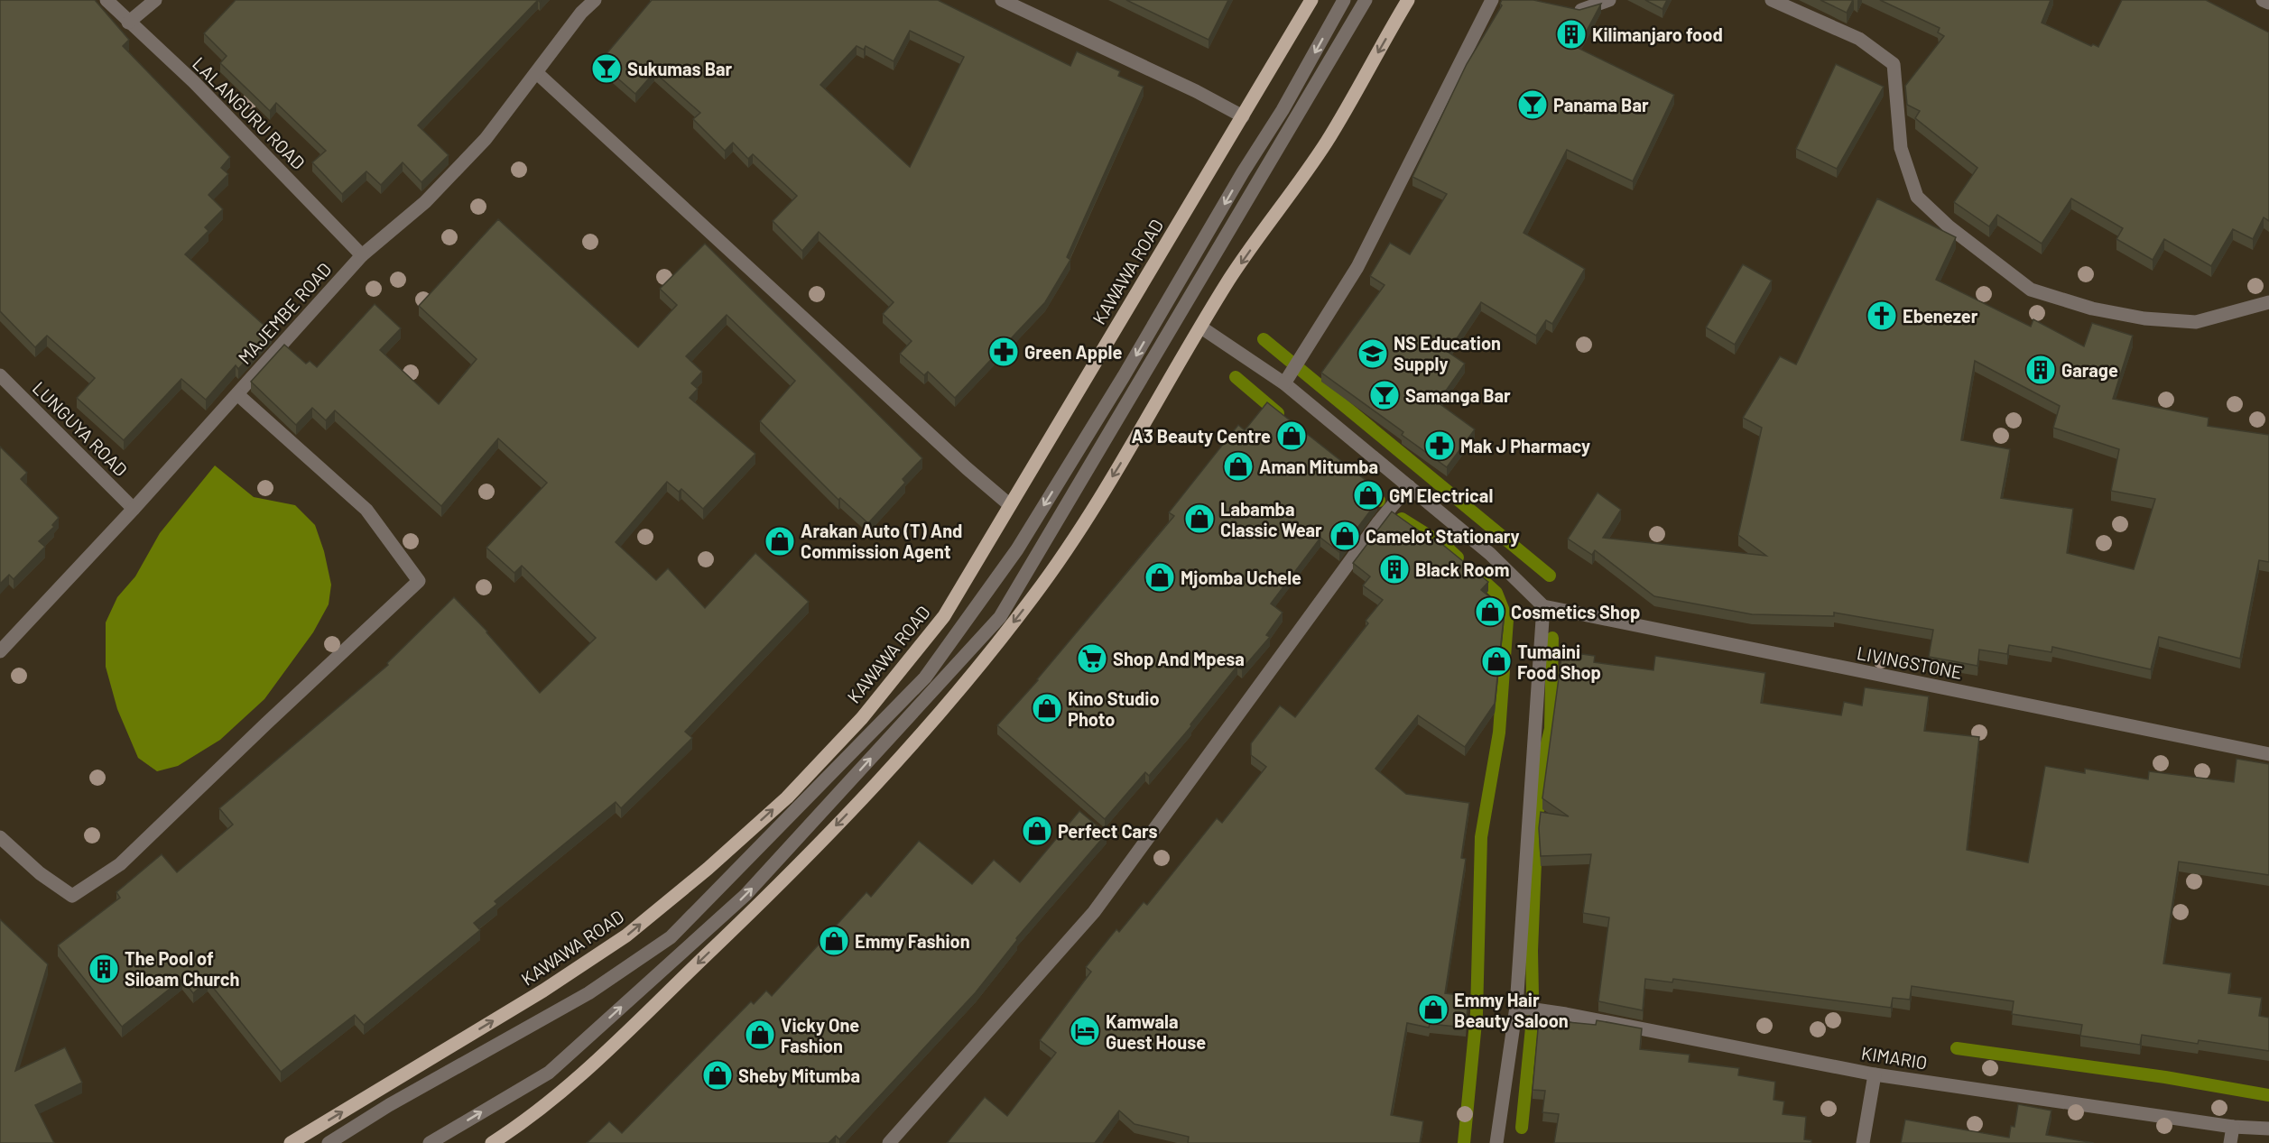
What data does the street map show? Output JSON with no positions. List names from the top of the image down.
{
  "streets": {
    "main road": ["KAWAWA ROAD"],
    "street": [
      "LALANGURU ROAD",
      "MAJEMBE ROAD",
      "LUNGUYA ROAD",
      "LIVINGSTONE",
      "KIMARIO"
    ]
  },
  "crossings": [
    ["LALANGURU ROAD", "MAJEMBE ROAD"],
    ["MAJEMBE ROAD", "LUNGUYA ROAD"]
  ],
  "places": {
    "building": [
      "Kilimanjaro food",
      "Garage",
      "Black Room",
      "The Pool of Siloam Church"
    ],
    "bar": ["Sukumas Bar", "Panama Bar", "Samanga Bar"],
    "church": ["Ebenezer"],
    "pharmacy": ["Green Apple", "Mak J Pharmacy"],
    "school or university": ["NS Education Supply"],
    "shop": [
      "A3 Beauty Centre",
      "Aman Mitumba",
      "GM Electrical",
      "Labamba Classic Wear",
      "Camelot Stationary",
      "Arakan Auto (T) And Commission Agent",
      "Mjomba Uchele",
      "Cosmetics Shop",
      "Tumaini Food Shop",
      "Kino Studio Photo",
      "Perfect Cars",
      "Emmy Fashion",
      "Emmy Hair Beauty Saloon",
      "Vicky One Fashion",
      "Sheby Mitumba"
    ],
    "supermarket": ["Shop And Mpesa"],
    "hotel": ["Kamwala Guest House"]
  }
}
